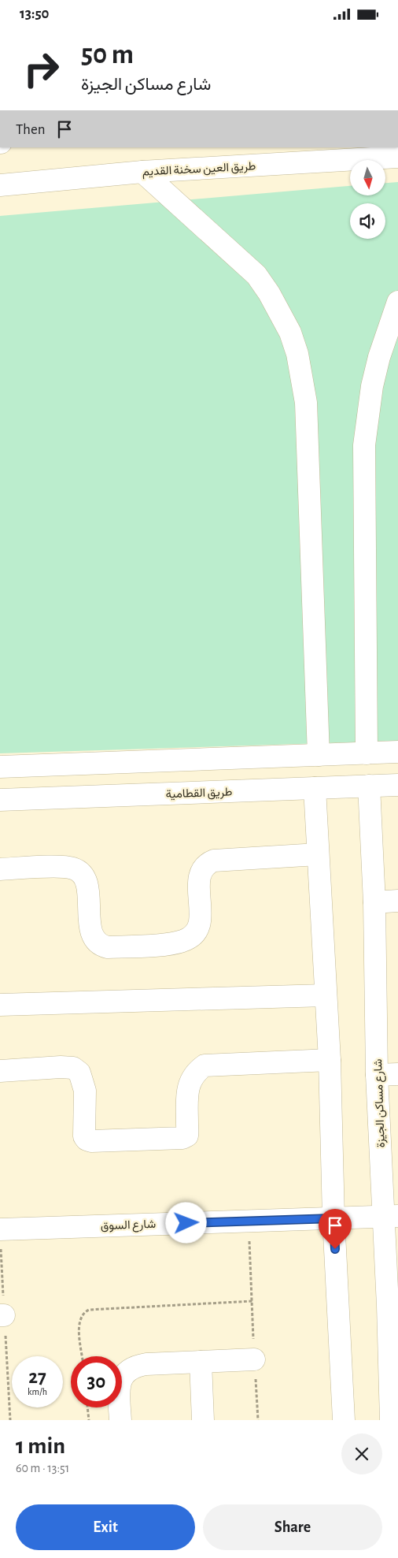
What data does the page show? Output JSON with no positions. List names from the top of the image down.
{
  "streets": {
    "street": [
      "طريق العين سخنة القديم",
      "طريق القطامية",
      "شارع مساكن الجيزة",
      "شارع السوق"
    ]
  },
  "crossings": [
    ["طريق القطامية", "شارع مساكن الجيزة"],
    ["شارع مساكن الجيزة", "شارع السوق"]
  ],
  "north": "bottom",
  "page": {
    "status": "13:50",
    "turn": ["50 m", "شارع مساكن الجيزة"],
    "then": "Then",
    "speed": "27 km/h",
    "limit": "30",
    "heading": ["1 min", "60 m · 13:51"],
    "buttons": ["Exit", "Share"]
  }
}
